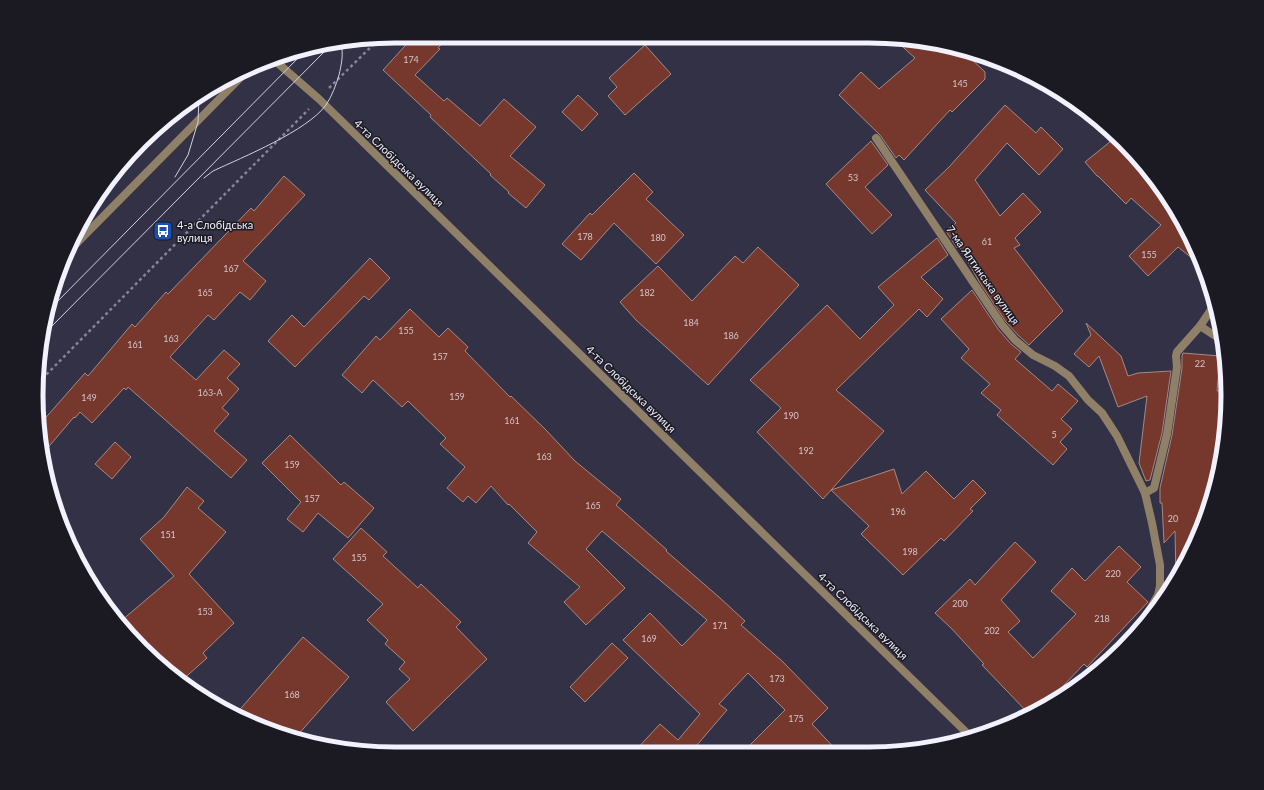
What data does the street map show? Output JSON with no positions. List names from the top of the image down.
{
  "streets": {
    "street": ["4-та Слобідська вулиця", "7-ма Ялтинська вулиця"]
  },
  "places": {
    "bus stop": ["4-а Слобідська вулиця"]
  },
  "house_numbers": [
    "174",
    "145",
    "53",
    "178",
    "180",
    "61",
    "155",
    "167",
    "165",
    "182",
    "184",
    "155",
    "186",
    "163",
    "161",
    "157",
    "22",
    "163-А",
    "159",
    "149",
    "190",
    "161",
    "5",
    "192",
    "163",
    "159",
    "157",
    "165",
    "196",
    "20",
    "151",
    "198",
    "155",
    "220",
    "200",
    "153",
    "218",
    "171",
    "202",
    "169",
    "173",
    "168",
    "175"
  ]
}
